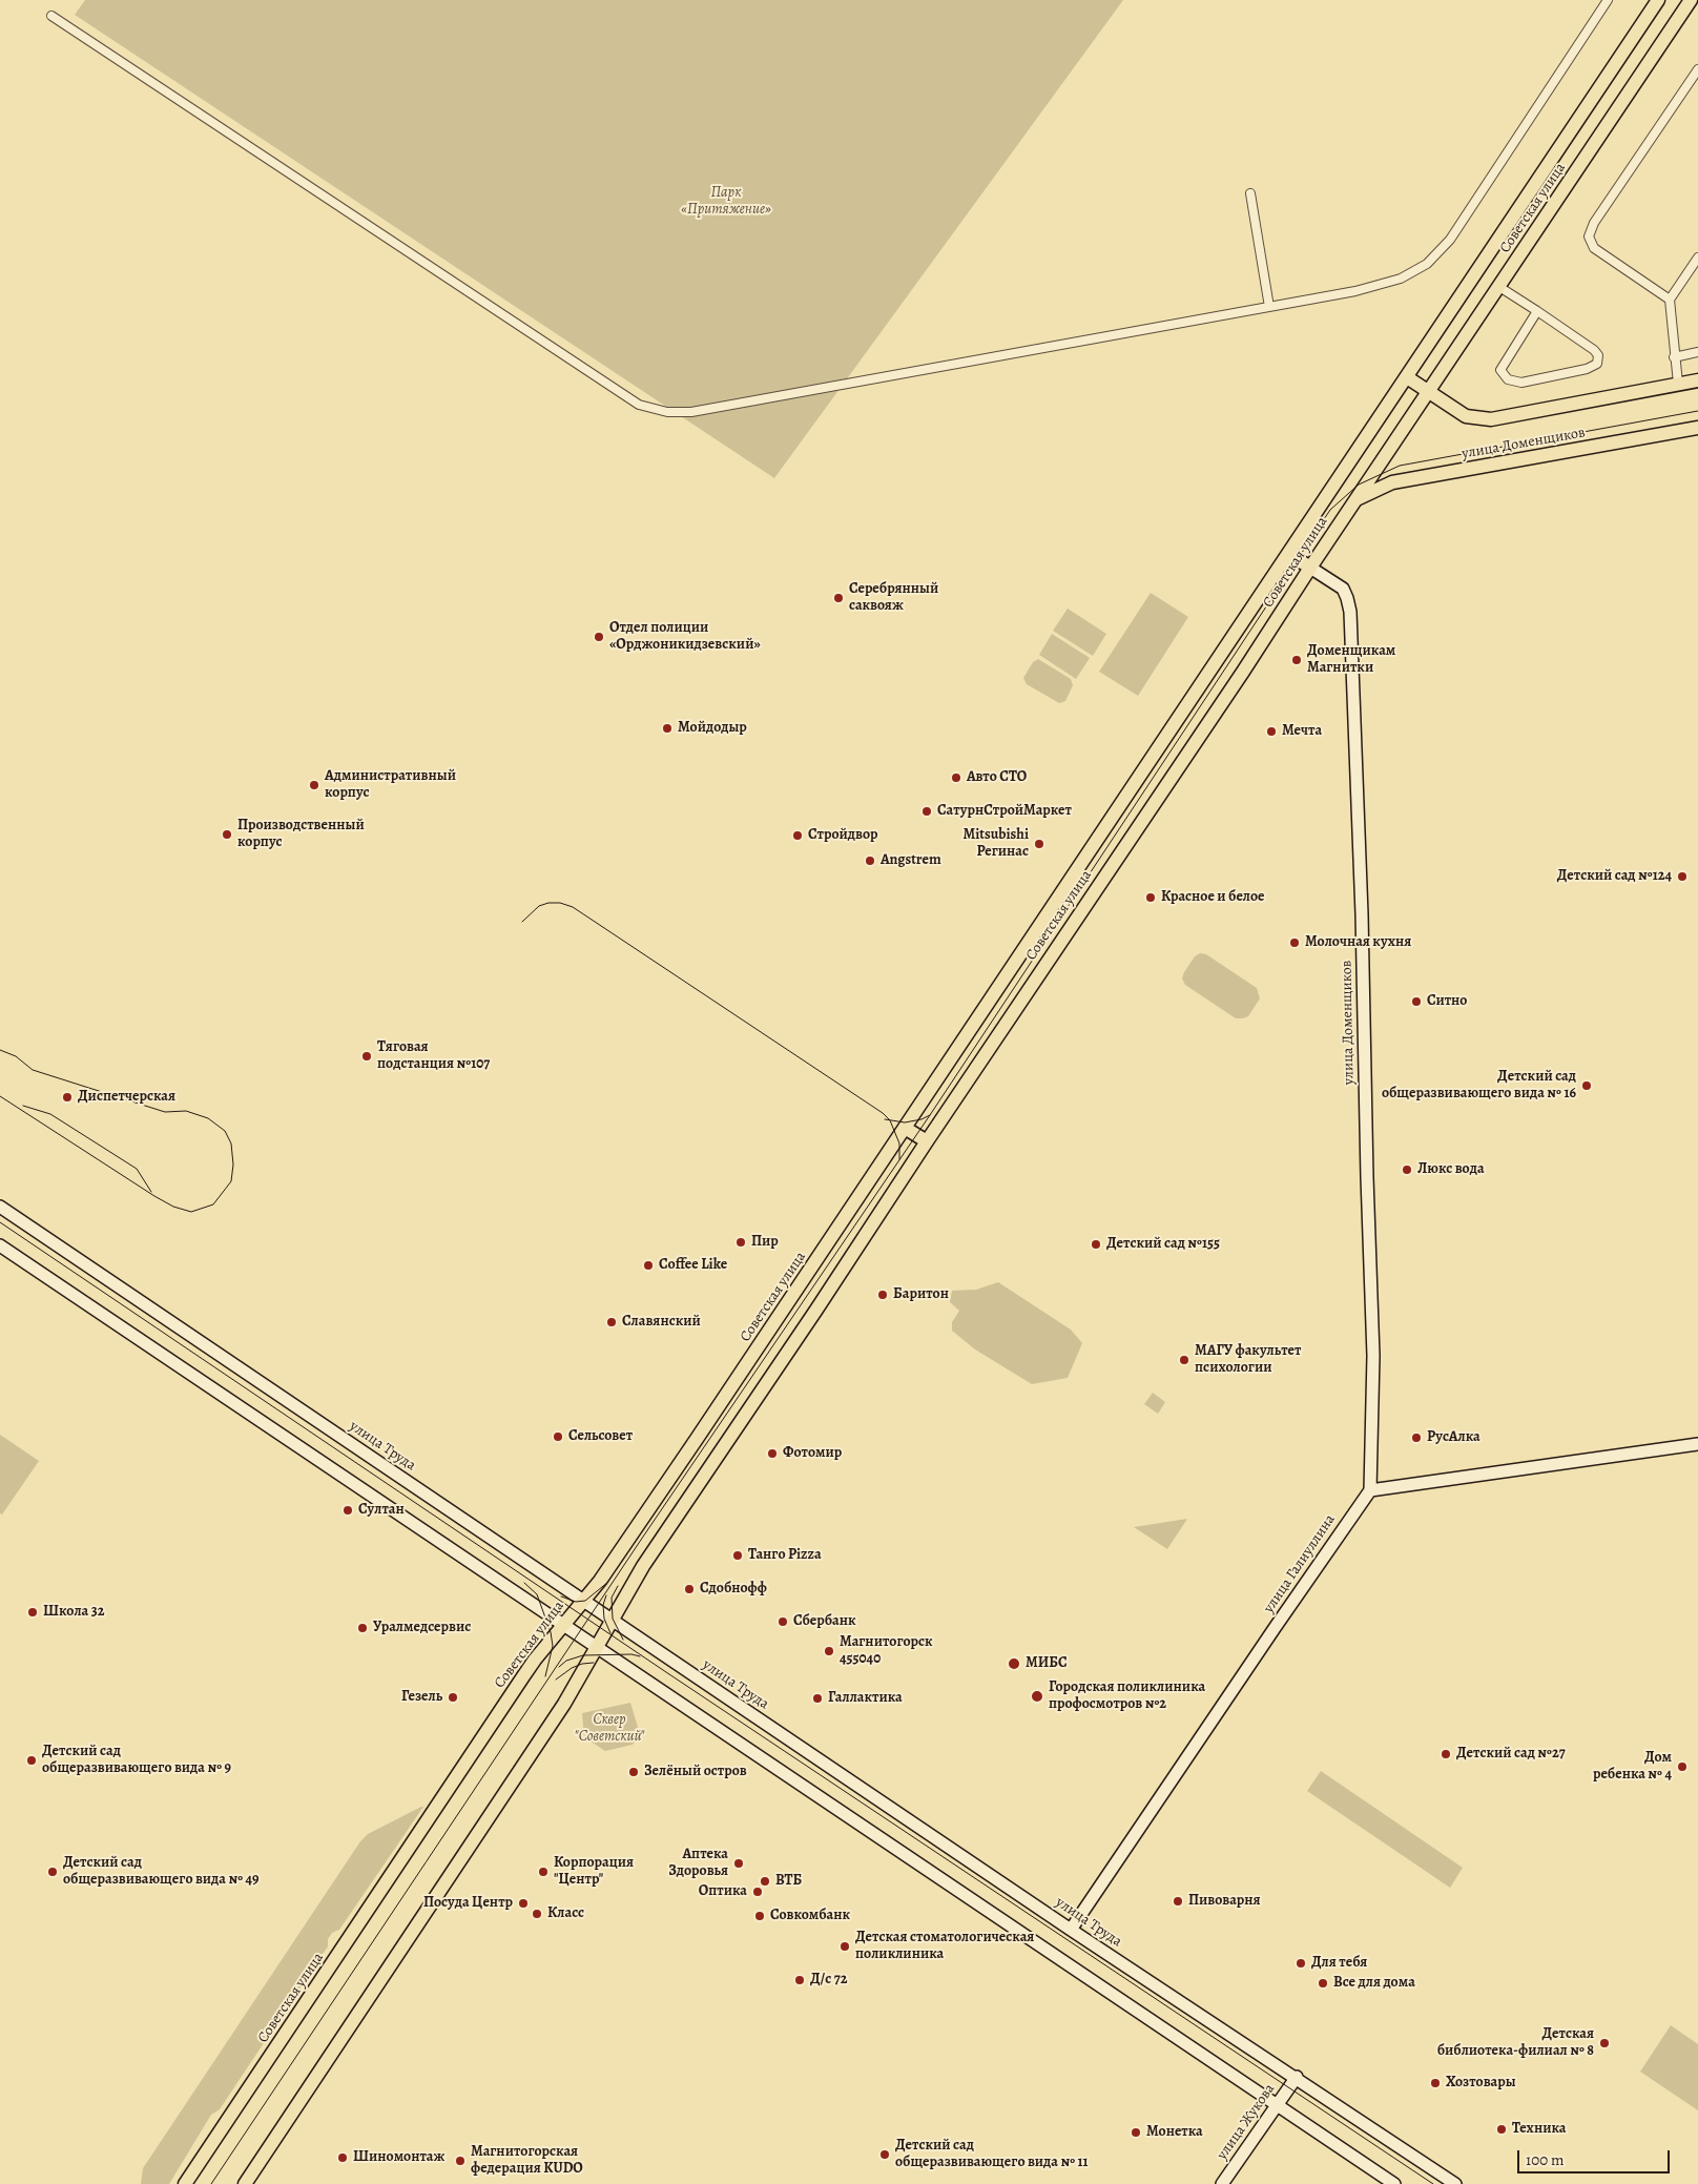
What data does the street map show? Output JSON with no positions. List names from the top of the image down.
{
  "streets": {
    "main road": [
      "Советская улица",
      "улица Доменщиков",
      "улица Труда",
      "улица Галиуллина",
      "улица Жукова"
    ]
  },
  "crossings": [
    ["Советская улица", "улица Доменщиков"],
    ["Советская улица", "улица Труда"],
    ["улица Доменщиков", "улица Галиуллина"],
    ["улица Труда", "улица Галиуллина"],
    ["улица Труда", "улица Жукова"]
  ],
  "parks": ["Парк «Притяжение»", "Сквер \"Советский\""],
  "places": [
    "Серебрянный саквояж",
    "Отдел полиции «Орджоникидзевский»",
    "Доменщикам Магнитки",
    "Мойдодыр",
    "Мечта",
    "Авто СТО",
    "Административный корпус",
    "СатурнСтройМаркет",
    "Производственный корпус",
    "Стройдвор",
    "Mitsubishi Регинас",
    "Angstrem",
    "Детский сад №124",
    "Красное и белое",
    "Молочная кухня",
    "Ситно",
    "Тяговая подстанция №107",
    "Детский сад общеразвивающего вида № 16",
    "Диспетчерская",
    "Люкс вода",
    "Пир",
    "Детский сад №155",
    "Coffee Like",
    "Баритон",
    "Славянский",
    "МАГУ факультет психологии",
    "Сельсовет",
    "РусАлка",
    "Фотомир",
    "Султан",
    "Танго Pizza",
    "Сдобнофф",
    "Школа 32",
    "Сбербанк",
    "Уралмедсервис",
    "Магнитогорск 455040",
    "МИБС",
    "Городская поликлиника профосмотров №2",
    "Гезель",
    "Галлактика",
    "Детский сад №27",
    "Детский сад общеразвивающего вида № 9",
    "Дом ребенка № 4",
    "Зелёный остров",
    "Аптека Здоровья",
    "Детский сад общеразвивающего вида № 49",
    "Корпорация \"Центр\"",
    "ВТБ",
    "Оптика",
    "Пивоварня",
    "Посуда Центр",
    "Класс",
    "Совкомбанк",
    "Детская стоматологическая поликлиника",
    "Для тебя",
    "Д/с 72",
    "Все для дома",
    "Детская библиотека-филиал № 8",
    "Хозтовары",
    "Техника",
    "Монетка",
    "Детский сад общеразвивающего вида № 11",
    "Шиномонтаж",
    "Магнитогорская федерация KUDO"
  ],
  "scale_bar": "100 m"
}
